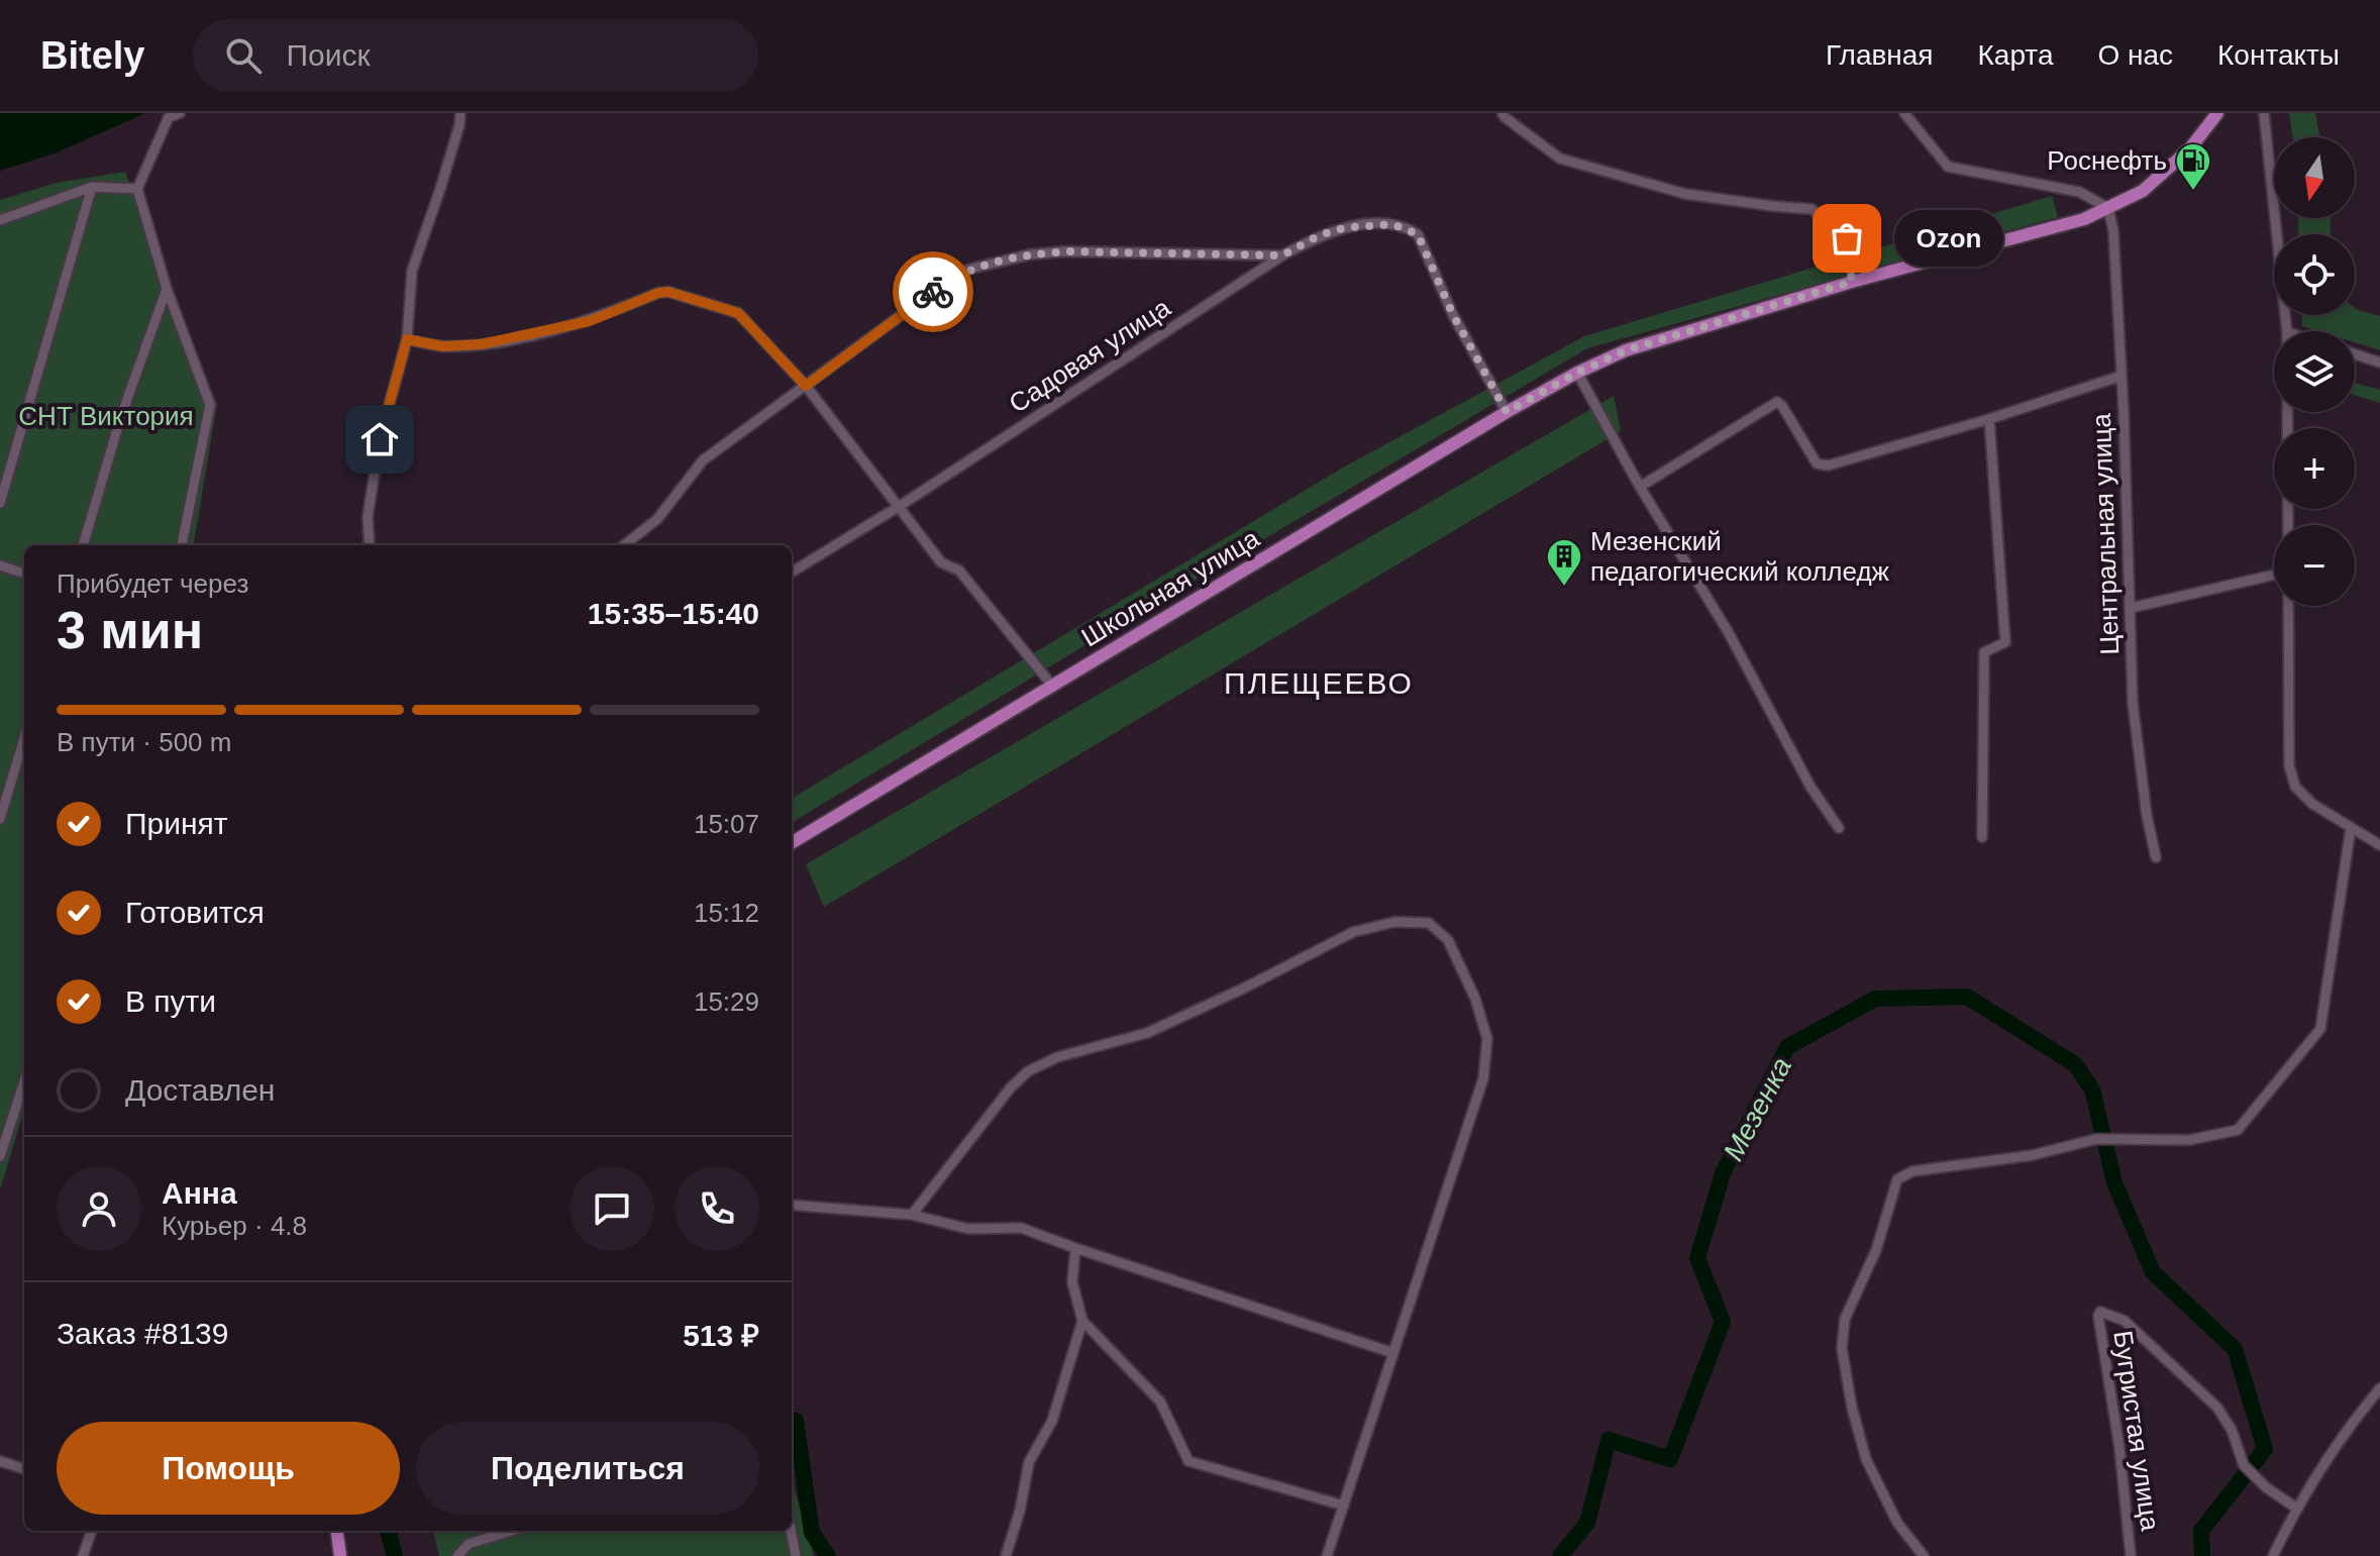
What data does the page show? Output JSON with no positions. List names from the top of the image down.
{
  "streets": {
    "main road": ["Школьная улица"],
    "street": ["Садовая улица", "Центральная улица", "Бугристая улица"]
  },
  "crossings": [
    ["Садовая улица", "Школьная улица"],
    ["Центральная улица", "Школьная улица"]
  ],
  "districts": ["ПЛЕЩЕЕВО"],
  "water": ["Мезенка"],
  "parks": ["СНТ Виктория"],
  "places": {
    "fuel station": ["Роснефть"],
    "other": ["Ozon"],
    "building": ["Мезенский педагогический колледж"]
  },
  "north": "bottom",
  "page": {
    "header": "Bitely",
    "search": "Поиск",
    "nav": [
      "Главная",
      "Карта",
      "О нас",
      "Контакты"
    ],
    "map_buttons": ["+", "−"],
    "bubble": "Ozon",
    "heading": ["3 мин", "Прибудет через", "15:35–15:40"],
    "panel": [
      "Анна",
      "Курьер · 4.8",
      "Заказ #8139",
      "513 ₽"
    ],
    "bar": "В пути · 500 m",
    "list": [
      ["Принят", "15:07"],
      ["Готовится", "15:12"],
      ["В пути", "15:29"],
      "Доставлен"
    ],
    "buttons": ["Помощь", "Поделиться"]
  }
}
